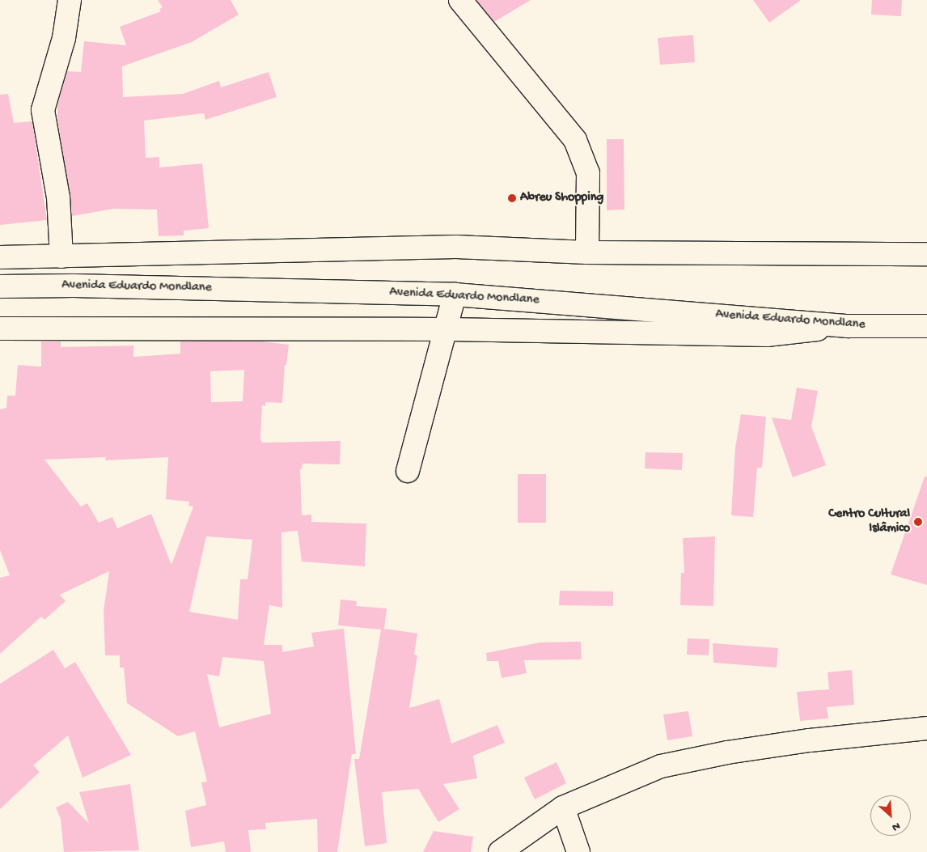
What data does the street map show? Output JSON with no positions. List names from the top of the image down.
{
  "streets": {
    "street": ["Avenida Eduardo Mondlane"]
  },
  "places": ["Abreu Shopping", "Centro Cultural Islâmico"],
  "north": "bottom right"
}
